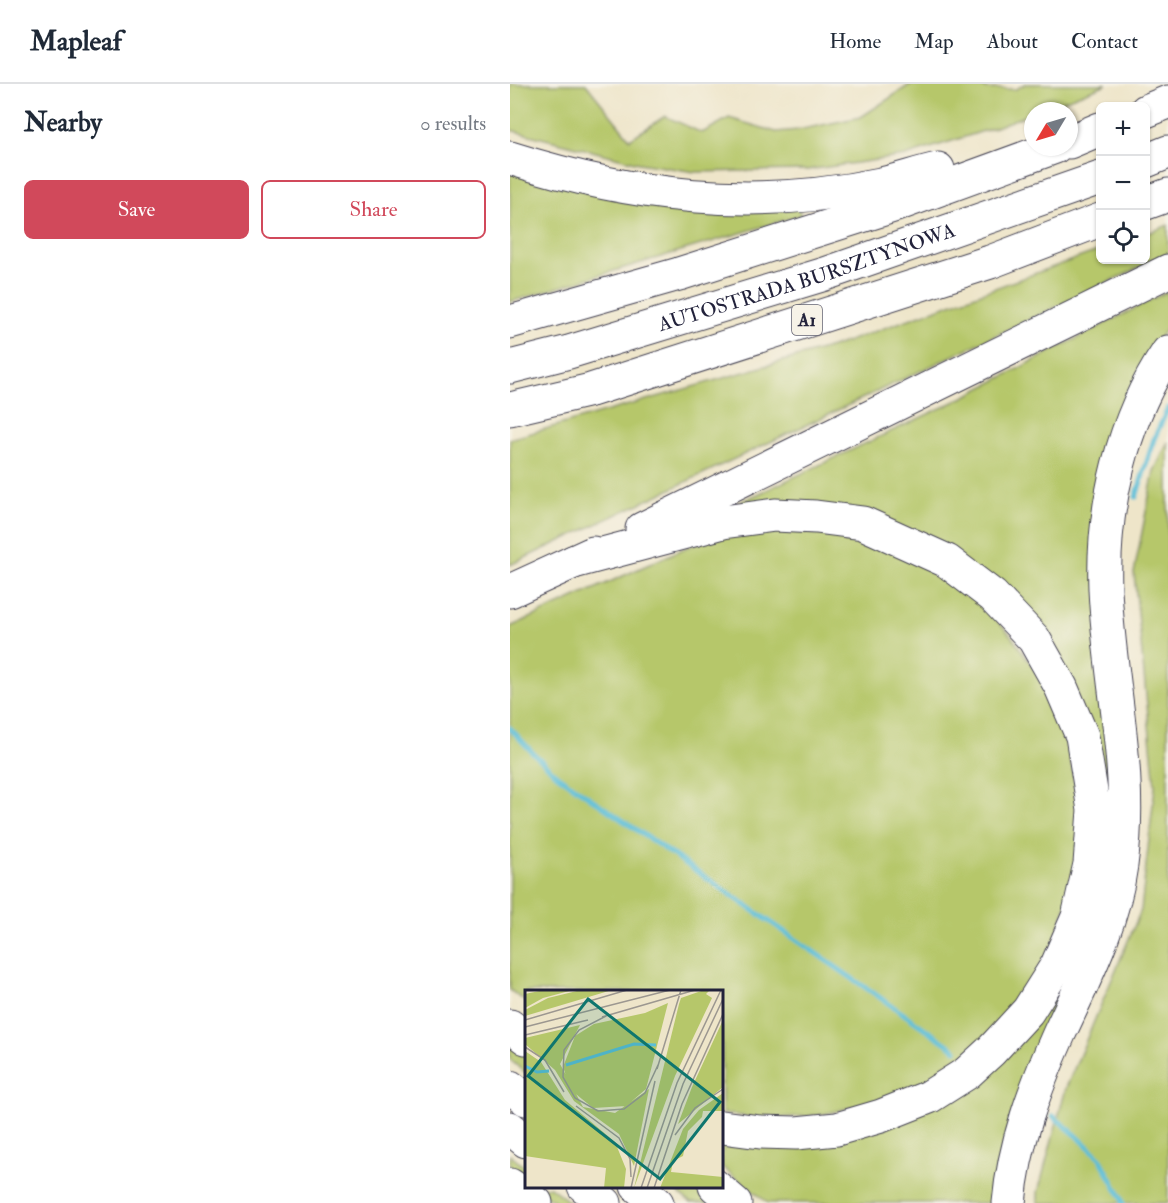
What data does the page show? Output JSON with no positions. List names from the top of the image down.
{
  "streets": {
    "highway": ["AUTOSTRADA BURSZTYNOWA", "A1"]
  },
  "north": "bottom left",
  "page": {
    "header": "Mapleaf",
    "nav": [
      "Home",
      "Map",
      "About",
      "Contact"
    ],
    "heading": ["Nearby", "0 results"],
    "map_buttons": ["+", "−"],
    "buttons": ["Save", "Share"]
  }
}
